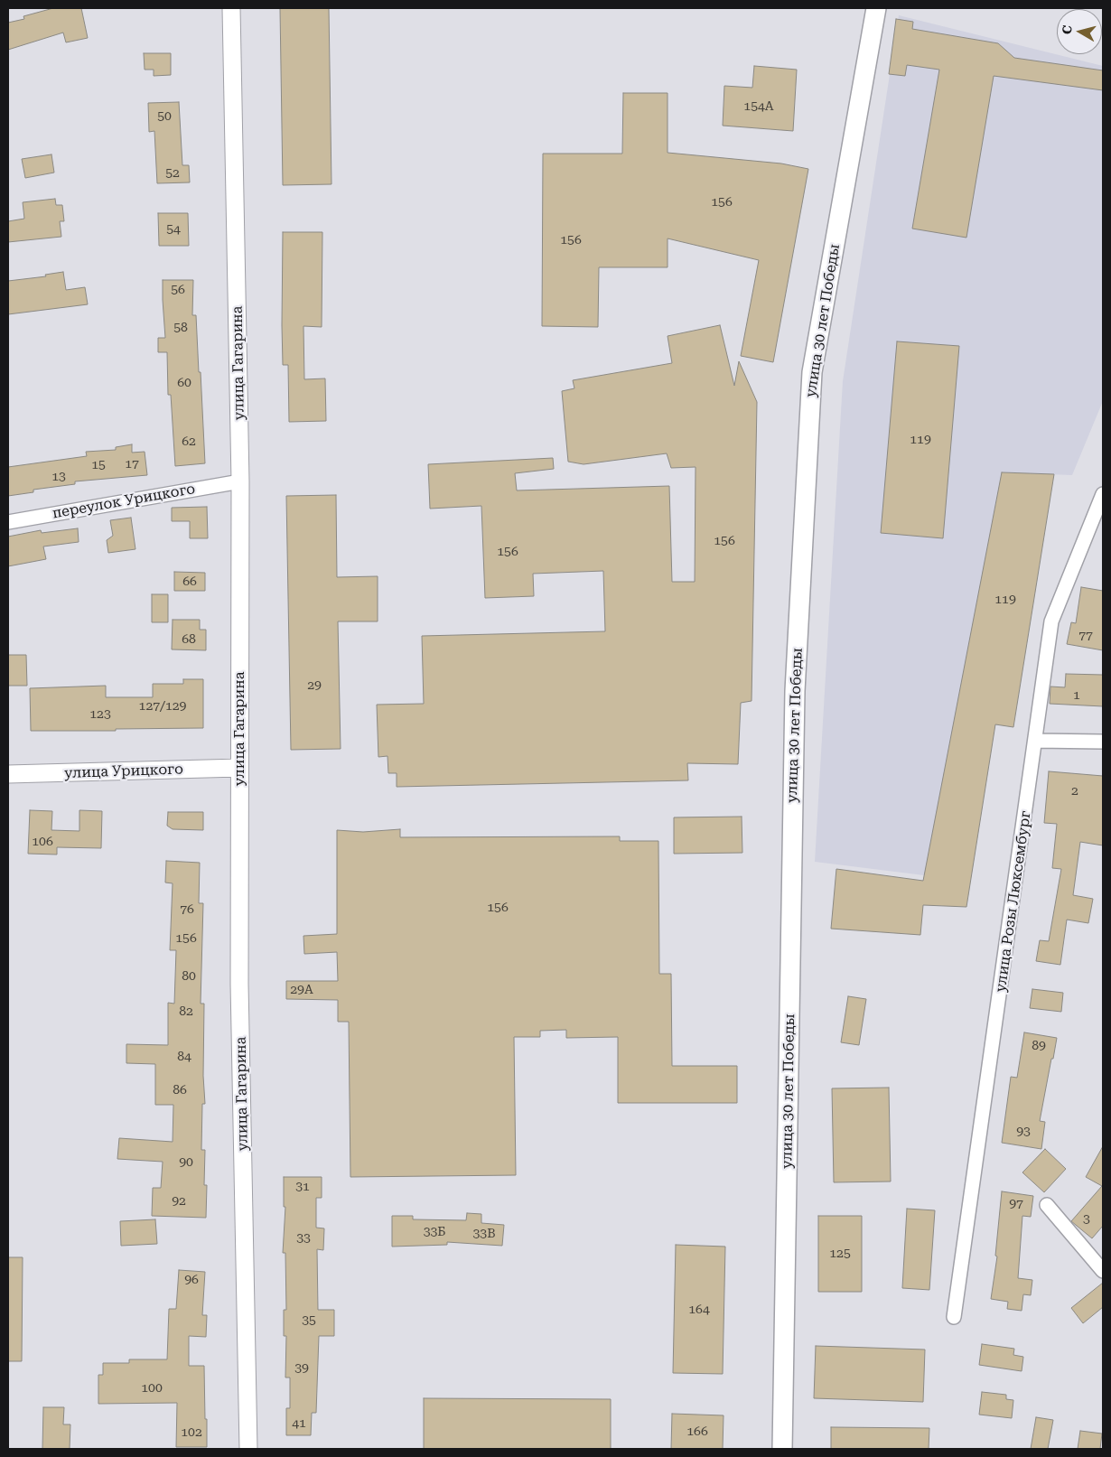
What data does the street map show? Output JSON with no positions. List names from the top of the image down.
{
  "streets": {
    "main road": ["улица 30 лет Победы"],
    "street": [
      "улица Гагарина",
      "переулок Урицкого",
      "улица Урицкого",
      "улица Розы Люксембург"
    ]
  },
  "crossings": [
    ["улица Гагарина", "переулок Урицкого"],
    ["улица Гагарина", "улица Урицкого"]
  ],
  "house_numbers": [
    "154А",
    "50",
    "52",
    "156",
    "54",
    "156",
    "56",
    "58",
    "60",
    "119",
    "62",
    "17",
    "15",
    "13",
    "156",
    "156",
    "66",
    "119",
    "77",
    "68",
    "29",
    "1",
    "127/129",
    "123",
    "2",
    "106",
    "156",
    "76",
    "156",
    "80",
    "29А",
    "82",
    "89",
    "84",
    "86",
    "93",
    "90",
    "31",
    "92",
    "97",
    "3",
    "33Б",
    "33В",
    "33",
    "125",
    "96",
    "164",
    "35",
    "39",
    "100",
    "41",
    "166",
    "102"
  ],
  "north": "left"
}
